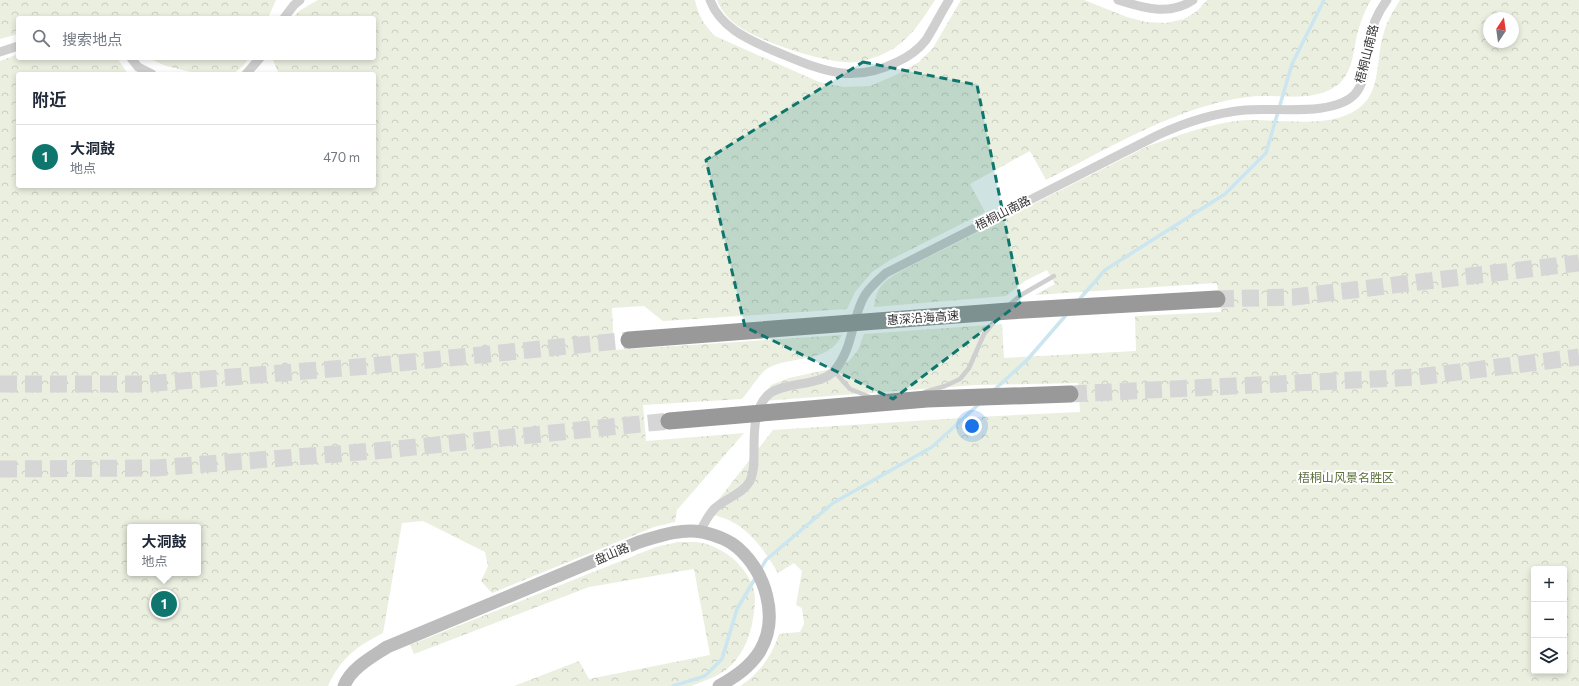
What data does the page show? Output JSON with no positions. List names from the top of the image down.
{
  "streets": {
    "highway": ["惠深沿海高速"],
    "main road": ["盘山路"],
    "street": ["梧桐山南路"]
  },
  "parks": ["梧桐山风景名胜区"],
  "north": "top",
  "page": {
    "search": "搜索地点",
    "heading": "附近",
    "list": [
      {
        "mark": "1",
        "name": "大洞鼓",
        "note": "地点",
        "value": "470 m"
      }
    ],
    "popup": ["大洞鼓", "地点"],
    "map_buttons": ["+", "−"],
    "pins": "1"
  }
}
